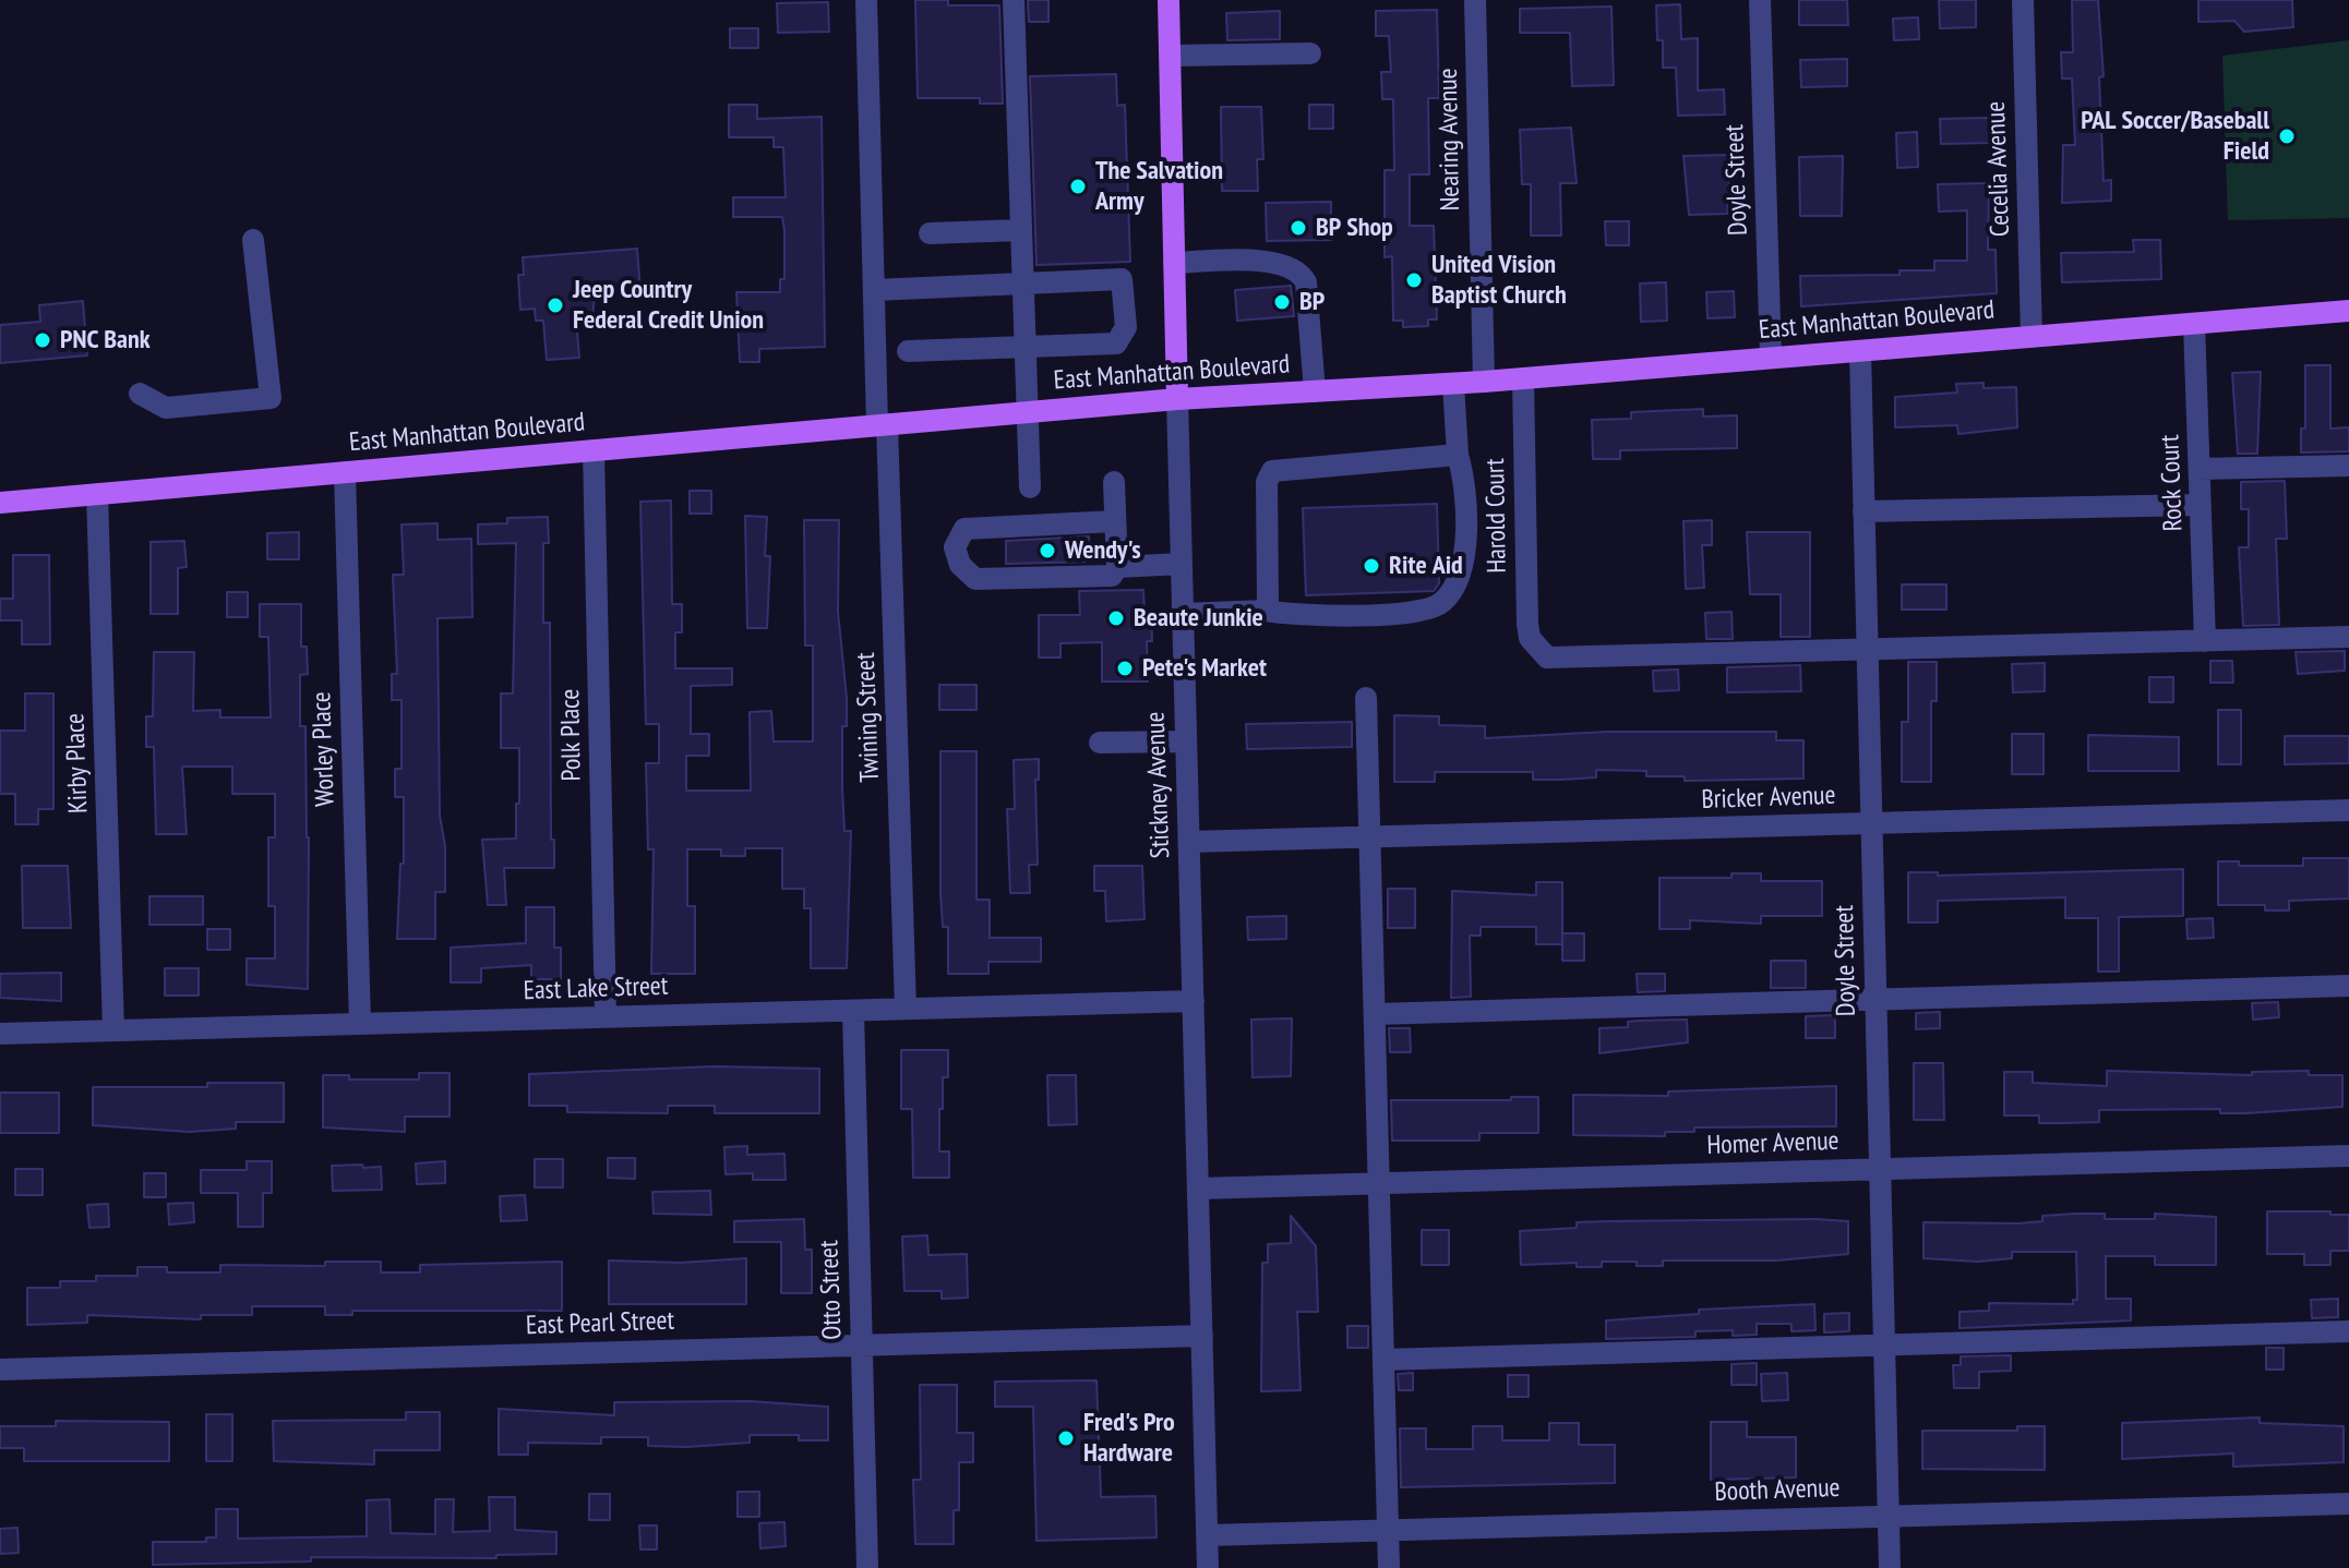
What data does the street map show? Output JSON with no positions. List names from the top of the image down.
{
  "streets": {
    "main road": ["East Manhattan Boulevard", "Stickney Avenue"],
    "street": [
      "Nearing Avenue",
      "Cecelia Avenue",
      "Doyle Street",
      "Rock Court",
      "Harold Court",
      "Twining Street",
      "Polk Place",
      "Worley Place",
      "Kirby Place",
      "Bricker Avenue",
      "East Lake Street",
      "Homer Avenue",
      "Otto Street",
      "East Pearl Street",
      "Booth Avenue"
    ]
  },
  "crossings": [
    ["Nearing Avenue", "East Manhattan Boulevard"],
    ["Cecelia Avenue", "East Manhattan Boulevard"],
    ["Doyle Street", "East Manhattan Boulevard"],
    ["Doyle Street", "Harold Court"],
    ["Doyle Street", "Bricker Avenue"],
    ["Doyle Street", "Homer Avenue"],
    ["Doyle Street", "Booth Avenue"],
    ["East Manhattan Boulevard", "Rock Court"],
    ["East Manhattan Boulevard", "Harold Court"],
    ["East Manhattan Boulevard", "Twining Street"],
    ["East Manhattan Boulevard", "Polk Place"],
    ["East Manhattan Boulevard", "Worley Place"],
    ["East Manhattan Boulevard", "Kirby Place"],
    ["East Manhattan Boulevard", "Stickney Avenue"],
    ["Twining Street", "East Lake Street"],
    ["Polk Place", "East Lake Street"],
    ["Worley Place", "East Lake Street"],
    ["Kirby Place", "East Lake Street"],
    ["Stickney Avenue", "Bricker Avenue"],
    ["Stickney Avenue", "East Lake Street"],
    ["Stickney Avenue", "Homer Avenue"],
    ["Stickney Avenue", "East Pearl Street"],
    ["Stickney Avenue", "Booth Avenue"],
    ["East Lake Street", "Otto Street"],
    ["Otto Street", "East Pearl Street"]
  ],
  "places": [
    "PAL Soccer/Baseball Field",
    "The Salvation Army",
    "BP Shop",
    "United Vision Baptist Church",
    "BP",
    "Jeep Country Federal Credit Union",
    "PNC Bank",
    "Wendy's",
    "Rite Aid",
    "Beaute Junkie",
    "Pete's Market",
    "Fred's Pro Hardware"
  ]
}
